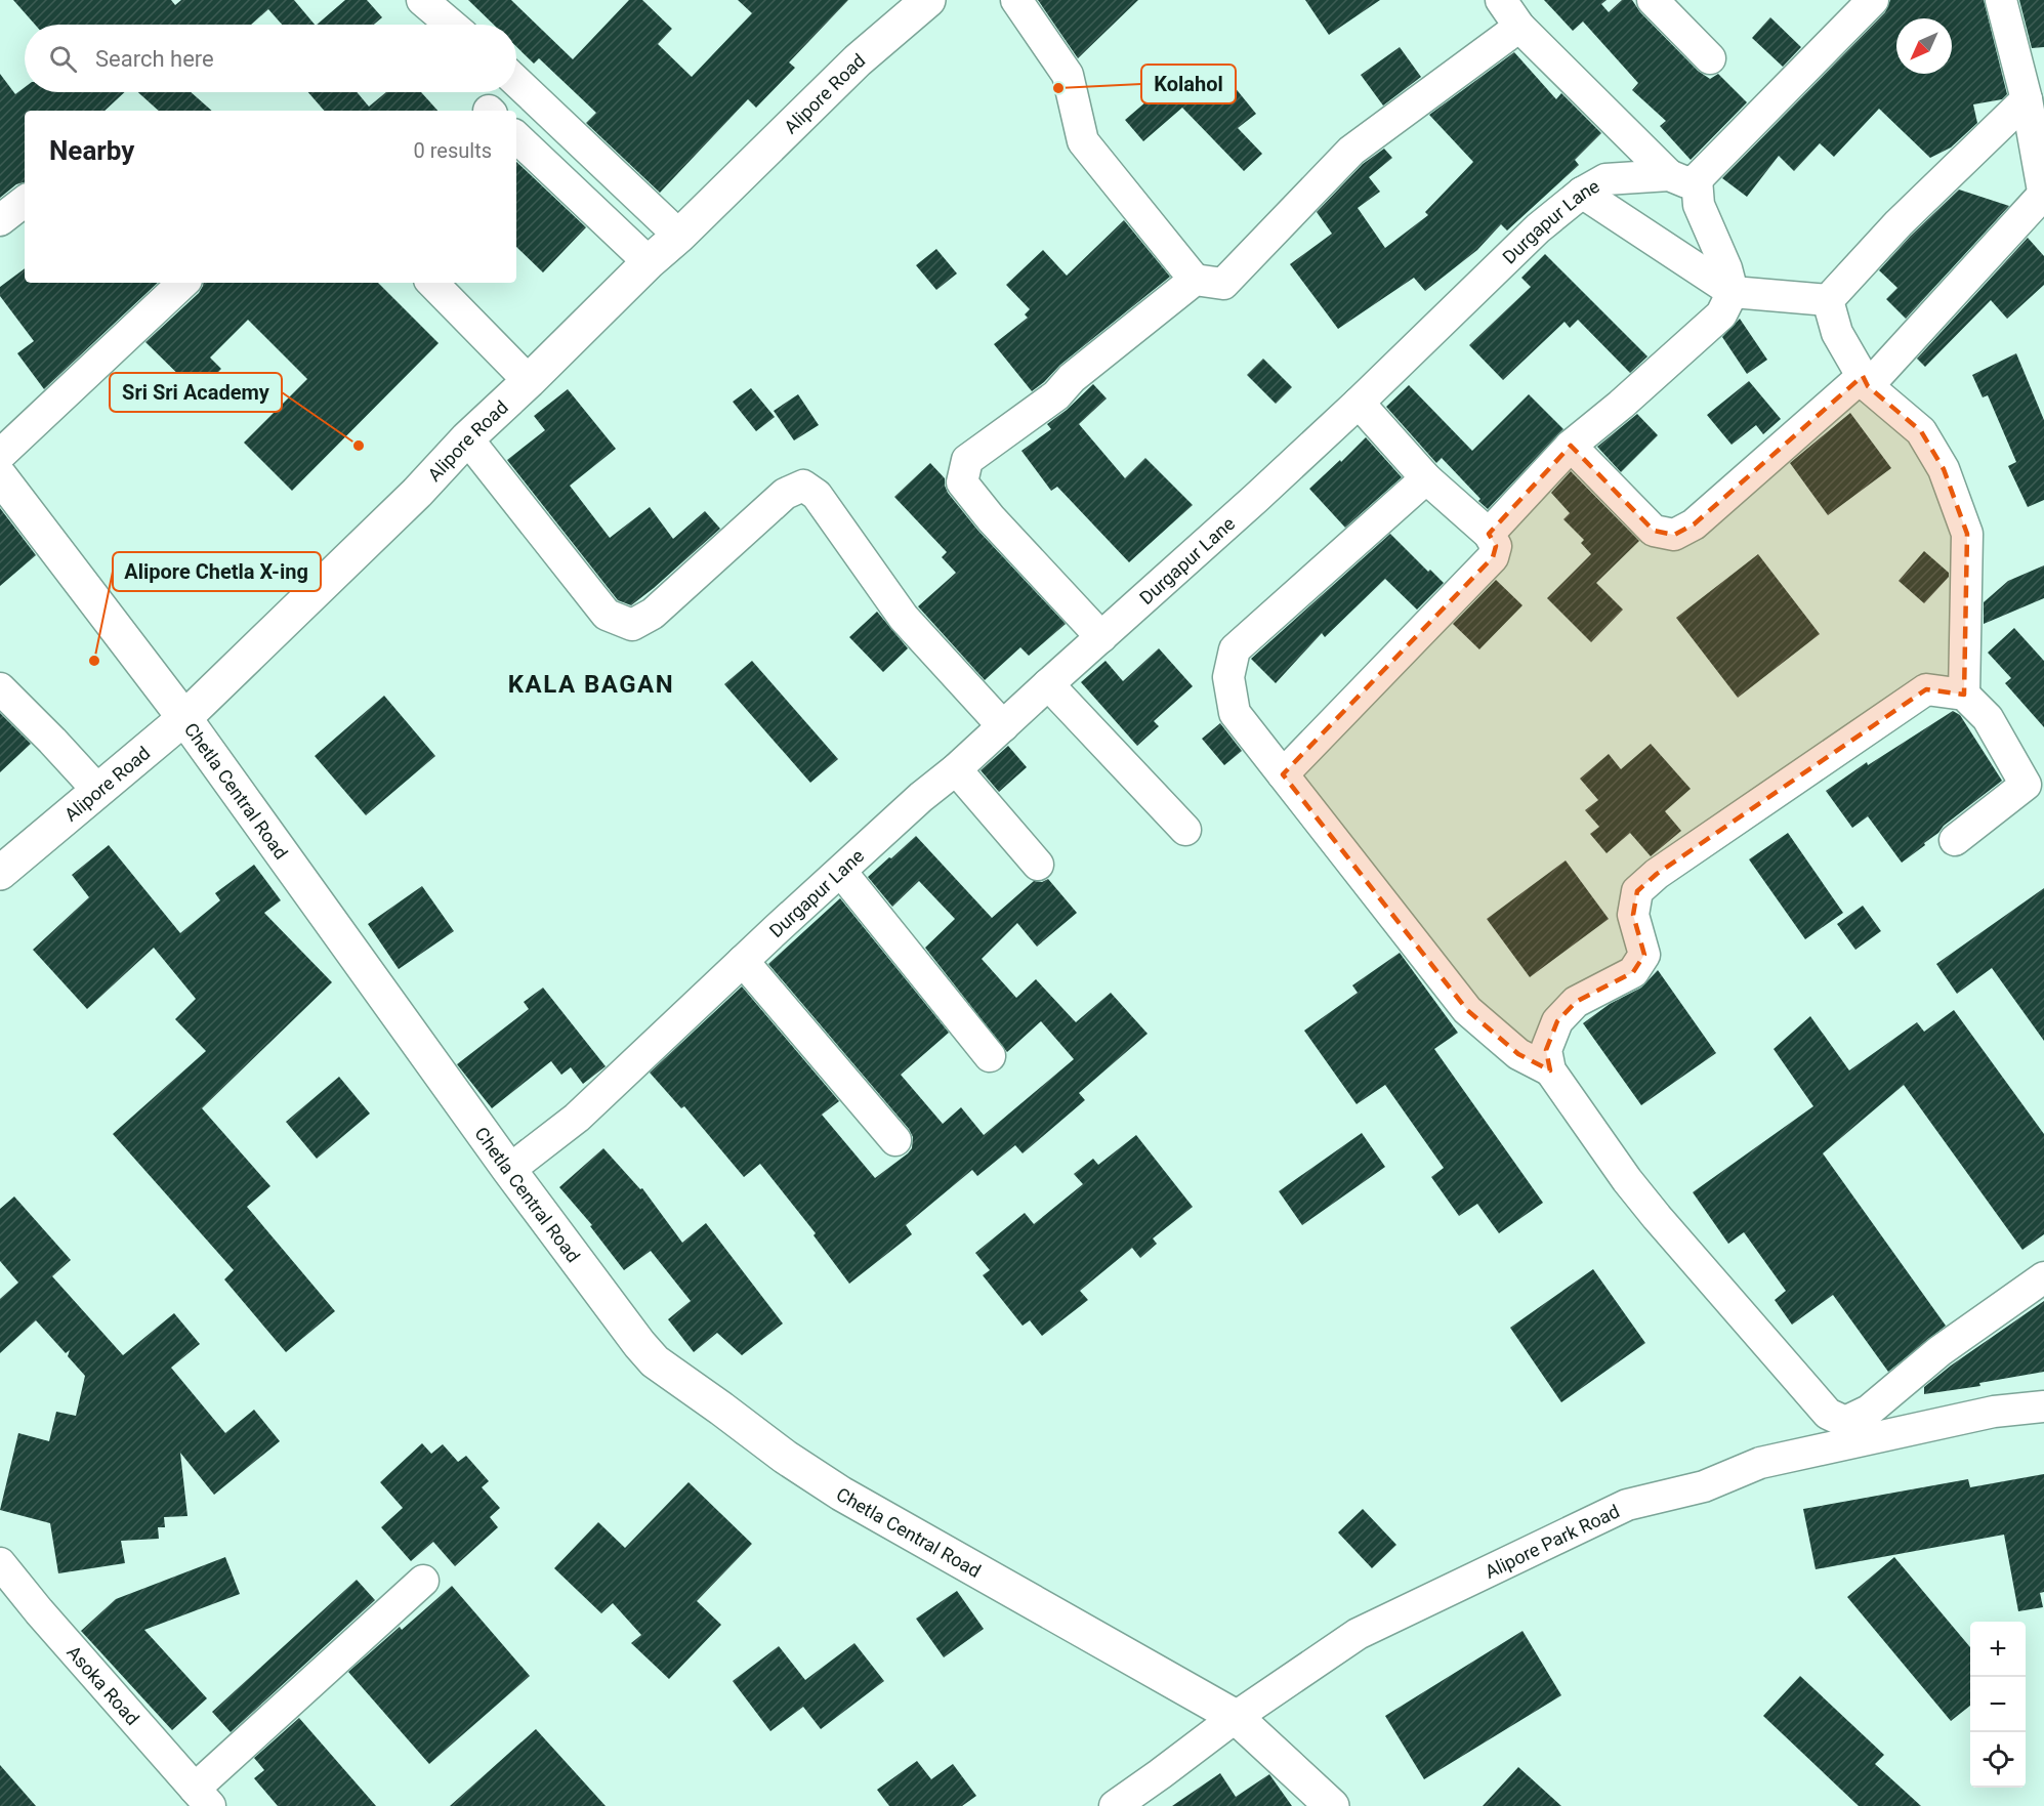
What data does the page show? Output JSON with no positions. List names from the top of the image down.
{
  "streets": {
    "main road": ["Alipore Road", "Chetla Central Road"],
    "street": ["Durgapur Lane", "Alipore Park Road", "Asoka Road"]
  },
  "crossings": [
    ["Alipore Road", "Chetla Central Road"],
    ["Durgapur Lane", "Chetla Central Road"],
    ["Chetla Central Road", "Alipore Park Road"]
  ],
  "districts": ["KALA BAGAN"],
  "places": ["Kolahol", "Sri Sri Academy", "Alipore Chetla X-ing"],
  "north": "bottom left",
  "page": {
    "search": "Search here",
    "heading": ["Nearby", "0 results"],
    "map_buttons": ["+", "−"]
  }
}
